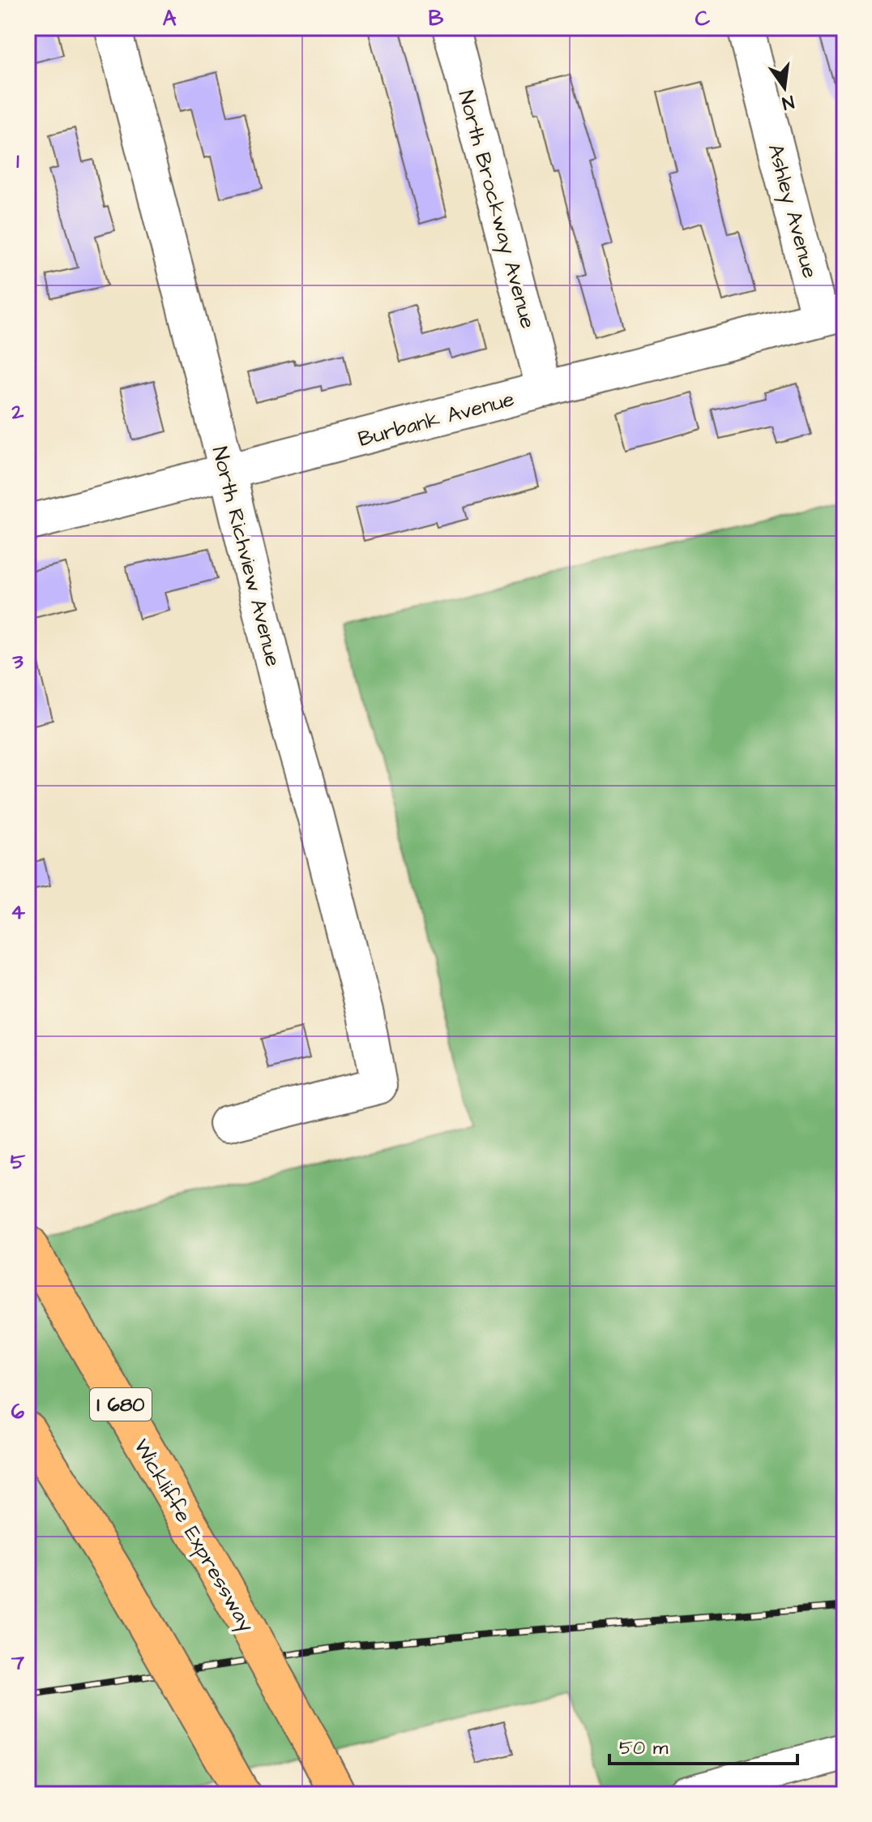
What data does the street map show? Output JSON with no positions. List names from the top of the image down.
{
  "streets": {
    "highway": ["I 680", "Wickliffe Expressway"],
    "street": [
      "North Brockway Avenue",
      "Ashley Avenue",
      "Burbank Avenue",
      "North Richview Avenue"
    ]
  },
  "crossings": [
    ["North Brockway Avenue", "Burbank Avenue"],
    ["Ashley Avenue", "Burbank Avenue"],
    ["Burbank Avenue", "North Richview Avenue"]
  ],
  "scale_bar": "50 m",
  "north": "bottom",
  "grid": {
    "columns": ["A", "B", "C"],
    "rows": [
      "1",
      "2",
      "3",
      "4",
      "5",
      "6",
      "7"
    ]
  }
}
